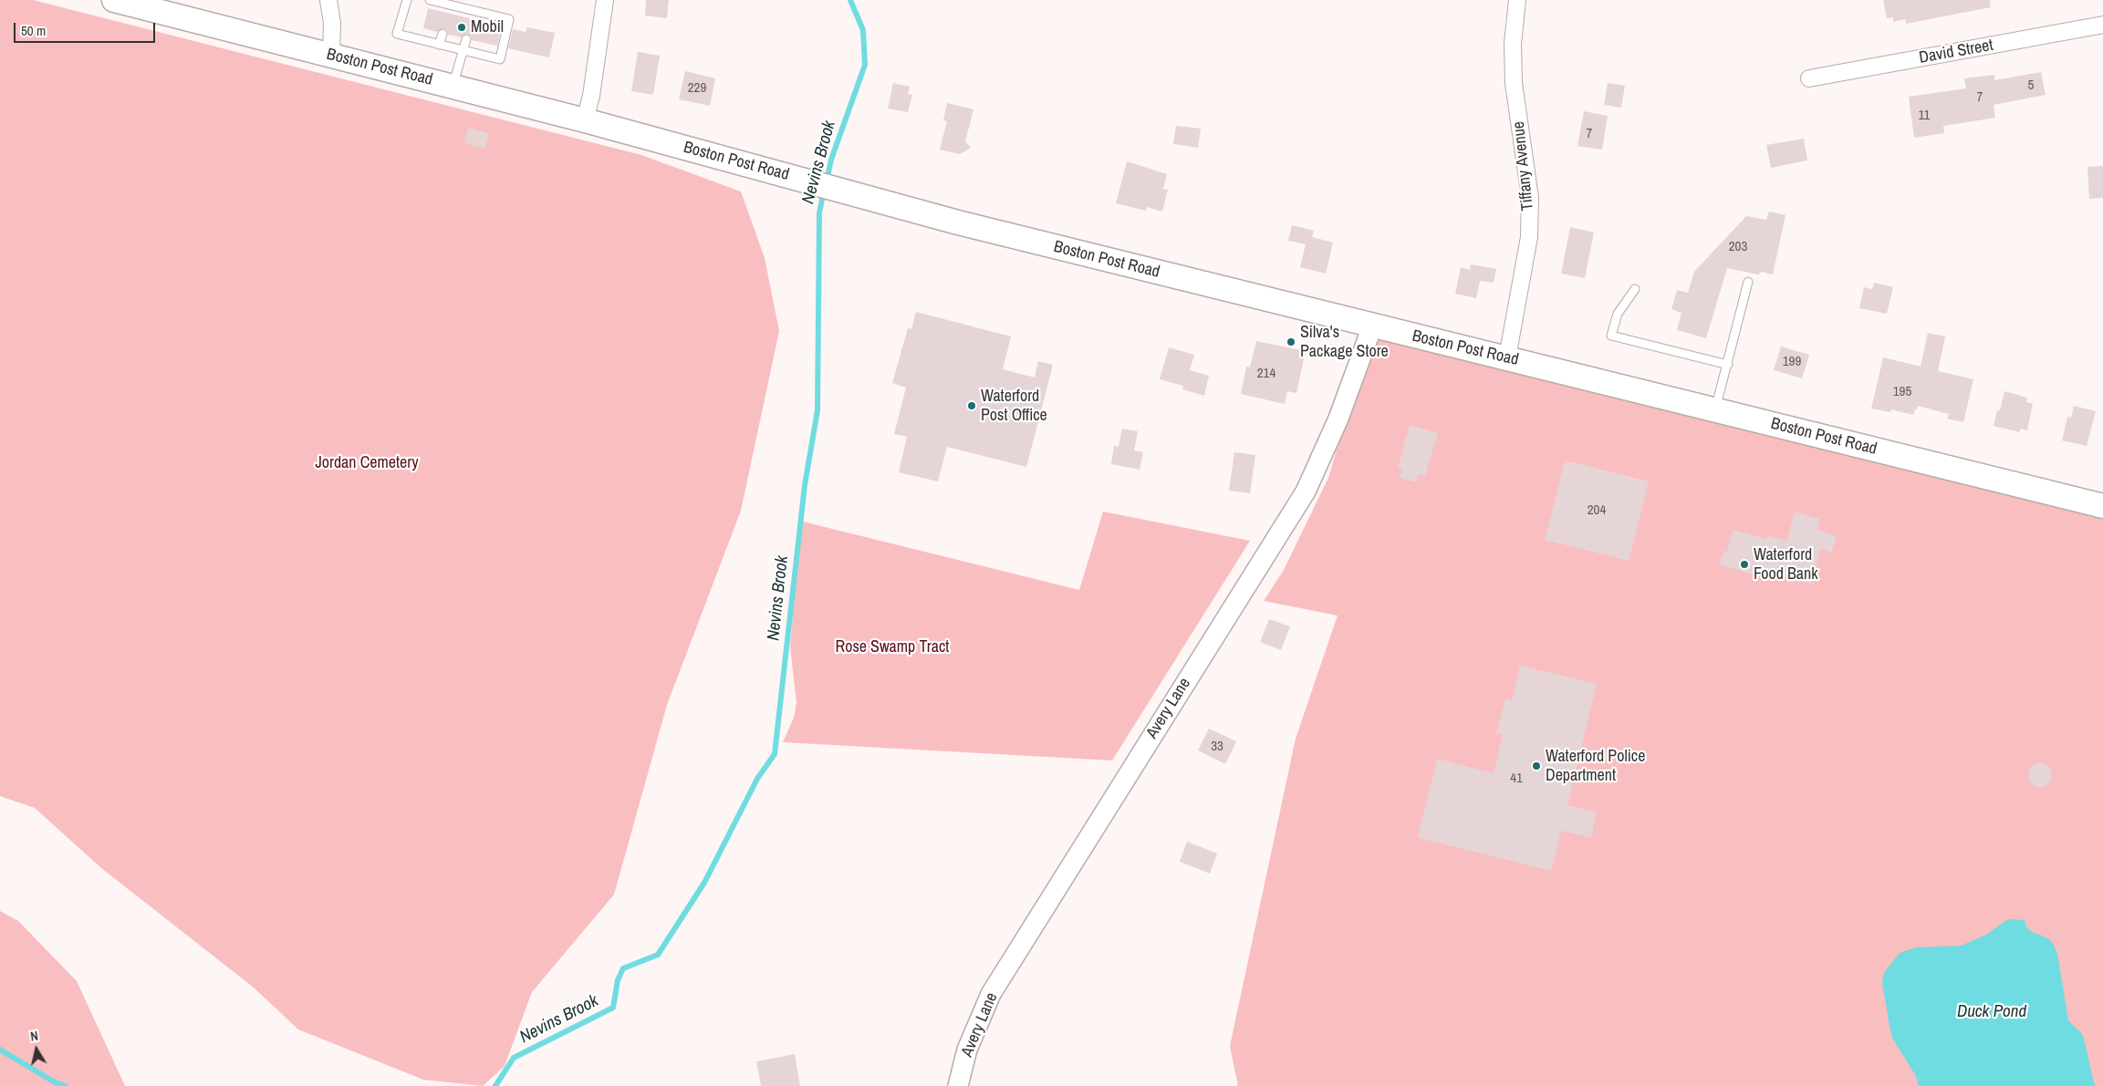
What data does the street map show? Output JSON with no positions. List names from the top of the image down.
{
  "streets": {
    "main road": ["Boston Post Road"],
    "street": ["David Street", "Tiffany Avenue", "Avery Lane"]
  },
  "crossings": [
    ["Boston Post Road", "Tiffany Avenue"],
    ["Boston Post Road", "Avery Lane"]
  ],
  "water": ["Nevins Brook", "Duck Pond"],
  "parks": ["Jordan Cemetery", "Rose Swamp Tract"],
  "places": [
    "Mobil",
    "Silva's Package Store",
    "Waterford Post Office",
    "Waterford Food Bank",
    "Waterford Police Department"
  ],
  "house_numbers": [
    "5",
    "229",
    "7",
    "11",
    "7",
    "203",
    "199",
    "214",
    "195",
    "204",
    "33",
    "41"
  ],
  "scale_bar": "50 m",
  "north": "top"
}
